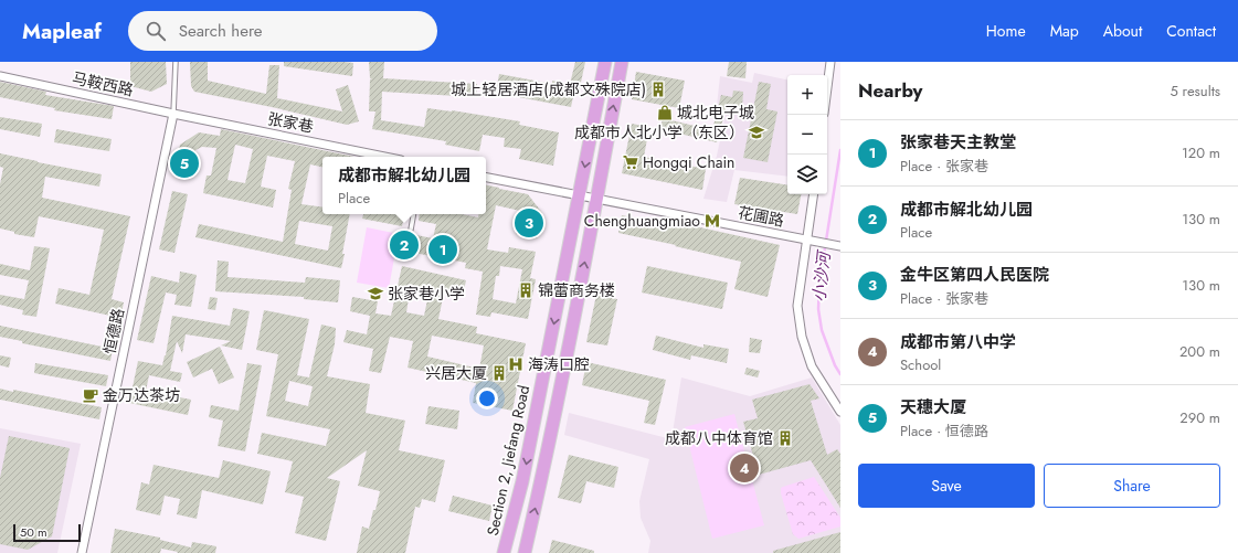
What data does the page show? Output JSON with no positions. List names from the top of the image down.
{
  "streets": {
    "main road": ["Section 2, Jiefang Road"],
    "street": [
      "马鞍西路",
      "张家巷",
      "花圃路",
      "恒德路"
    ]
  },
  "crossings": [
    ["马鞍西路", "张家巷"],
    ["马鞍西路", "恒德路"],
    ["张家巷", "恒德路"]
  ],
  "water": ["小沙河"],
  "places": {
    "building": [
      "城上轻居酒店(成都文殊院店)",
      "锦蕾商务楼",
      "兴居大厦",
      "成都八中体育馆"
    ],
    "shop": ["城北电子城"],
    "school or university": ["成都市人北小学（东区）", "张家巷小学"],
    "supermarket": ["Hongqi Chain"],
    "metro station": ["Chenghuangmiao"],
    "hospital": ["海涛口腔"],
    "cafe": ["金万达茶坊"]
  },
  "scale_bar": "50 m",
  "page": {
    "header": "Mapleaf",
    "search": "Search here",
    "nav": [
      "Home",
      "Map",
      "About",
      "Contact"
    ],
    "heading": ["Nearby", "5 results"],
    "map_buttons": ["+", "−"],
    "list": [
      {
        "mark": "1",
        "name": "张家巷天主教堂",
        "note": "Place · 张家巷",
        "value": "120 m"
      },
      {
        "mark": "2",
        "name": "成都市解北幼儿园",
        "note": "Place",
        "value": "130 m"
      },
      {
        "mark": "3",
        "name": "金牛区第四人民医院",
        "note": "Place · 张家巷",
        "value": "130 m"
      },
      {
        "mark": "4",
        "name": "成都市第八中学",
        "note": "School",
        "value": "200 m"
      },
      {
        "mark": "5",
        "name": "天穗大厦",
        "note": "Place · 恒德路",
        "value": "290 m"
      }
    ],
    "pins": [
      "5",
      "3",
      "2",
      "1",
      "4"
    ],
    "popup": ["成都市解北幼儿园", "Place"],
    "buttons": ["Save", "Share"],
    "scale": "50 m"
  }
}
